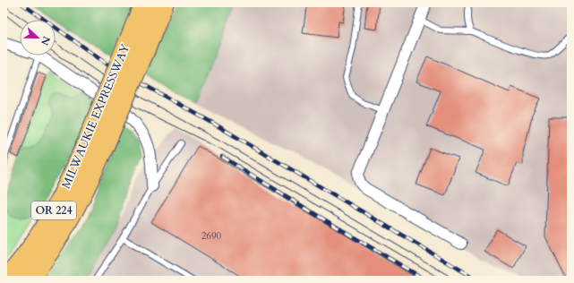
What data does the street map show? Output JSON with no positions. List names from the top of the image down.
{
  "streets": {
    "highway": ["MILWAUKIE EXPRESSWAY", "OR 224"]
  },
  "house_numbers": ["2690"],
  "north": "right"
}
